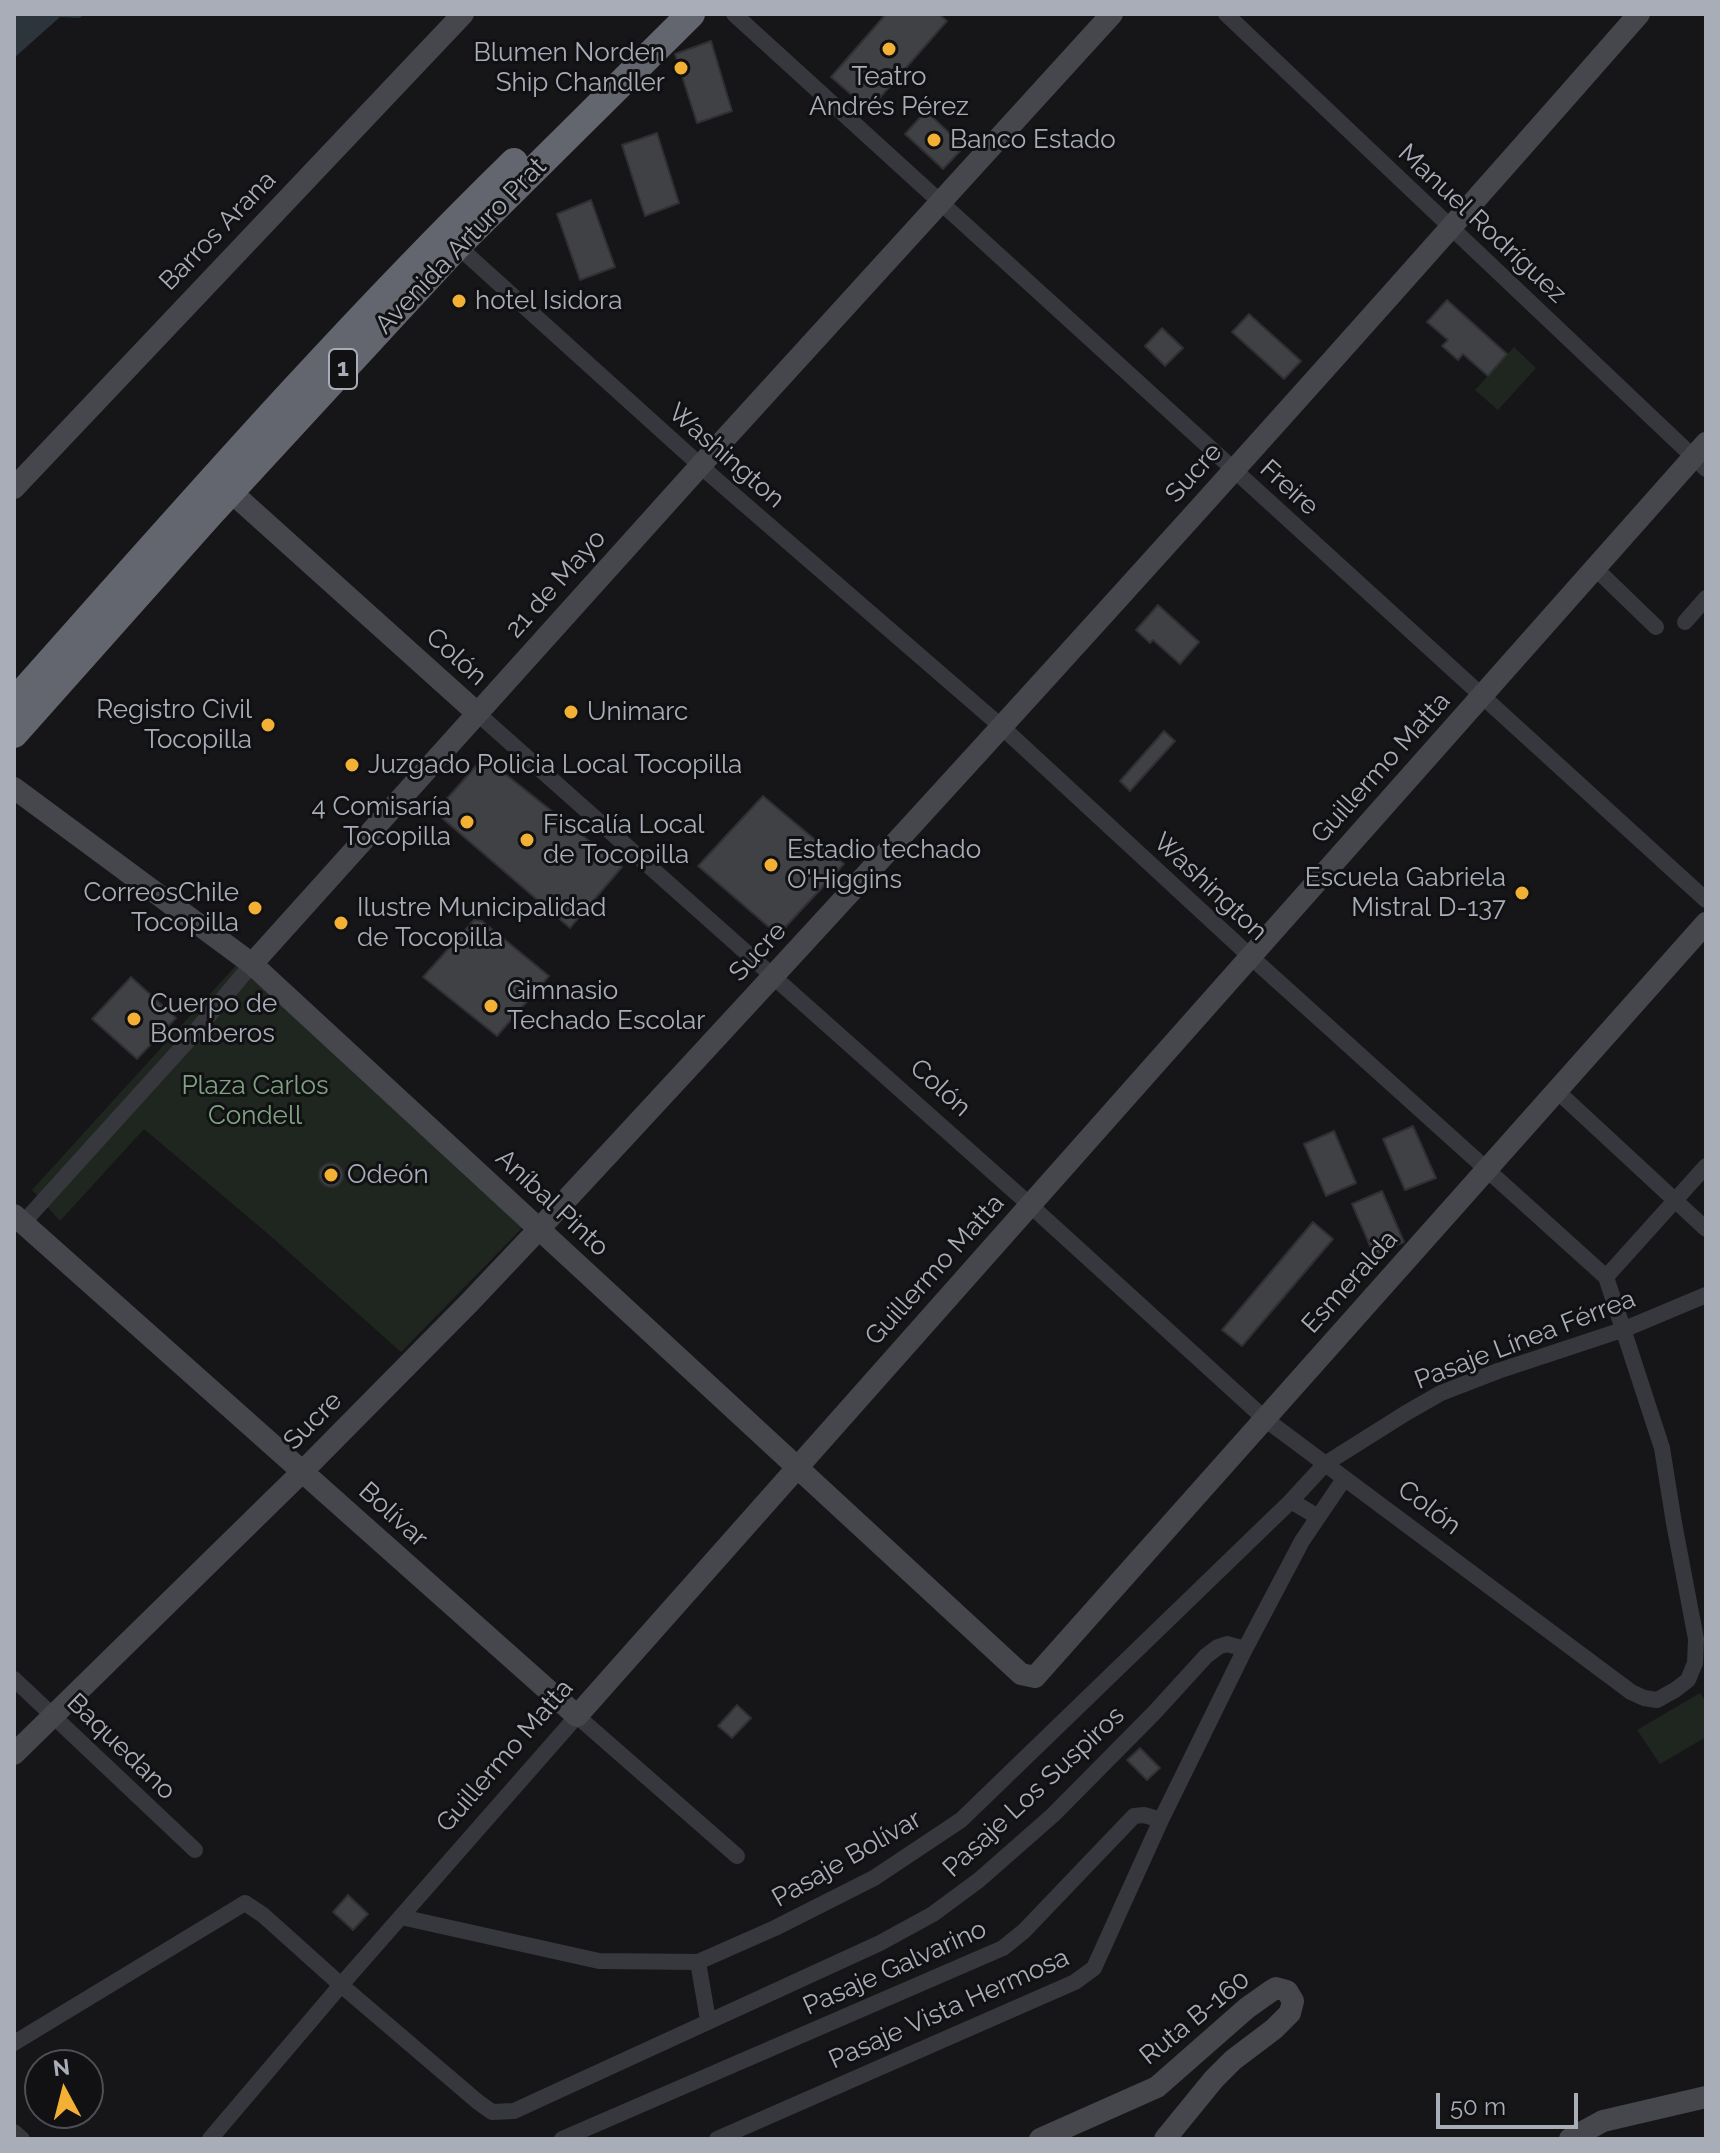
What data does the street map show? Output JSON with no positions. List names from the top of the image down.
{
  "streets": {
    "highway": ["Avenida Arturo Prat", "1"],
    "street": [
      "Manuel Rodríguez",
      "Barros Arana",
      "Washington",
      "Sucre",
      "Freire",
      "21 de Mayo",
      "Colón",
      "Guillermo Matta",
      "Aníbal Pinto",
      "Esmeralda",
      "Pasaje Línea Férrea",
      "Bolívar",
      "Baquedano",
      "Pasaje Los Suspiros",
      "Pasaje Bolívar",
      "Pasaje Galvarino",
      "Pasaje Vista Hermosa",
      "Ruta B-160"
    ]
  },
  "crossings": [
    ["Manuel Rodríguez", "Sucre"],
    ["Manuel Rodríguez", "Guillermo Matta"],
    ["Avenida Arturo Prat", "Washington"],
    ["Avenida Arturo Prat", "Colón"],
    ["Washington", "Sucre"],
    ["Washington", "21 de Mayo"],
    ["Washington", "Colón"],
    ["Washington", "Guillermo Matta"],
    ["Washington", "Esmeralda"],
    ["Washington", "Pasaje Línea Férrea"],
    ["Sucre", "Freire"],
    ["Sucre", "Colón"],
    ["Sucre", "Aníbal Pinto"],
    ["Sucre", "Bolívar"],
    ["Sucre", "Baquedano"],
    ["Freire", "21 de Mayo"],
    ["Freire", "Guillermo Matta"],
    ["21 de Mayo", "Colón"],
    ["21 de Mayo", "Aníbal Pinto"],
    ["21 de Mayo", "Bolívar"],
    ["Colón", "Guillermo Matta"],
    ["Colón", "Esmeralda"],
    ["Colón", "Pasaje Línea Férrea"],
    ["Colón", "Pasaje Bolívar"],
    ["Guillermo Matta", "Aníbal Pinto"],
    ["Guillermo Matta", "Bolívar"],
    ["Guillermo Matta", "Pasaje Los Suspiros"],
    ["Guillermo Matta", "Pasaje Bolívar"],
    ["Aníbal Pinto", "Esmeralda"],
    ["Pasaje Línea Férrea", "Pasaje Bolívar"],
    ["Pasaje Galvarino", "Pasaje Vista Hermosa"]
  ],
  "parks": ["Plaza Carlos Condell"],
  "places": [
    "Teatro Andrés Pérez",
    "Blumen Norden Ship Chandler",
    "Banco Estado",
    "hotel Isidora",
    "Unimarc",
    "Registro Civil Tocopilla",
    "Juzgado Policia Local Tocopilla",
    "4 Comisaría Tocopilla",
    "Fiscalía Local de Tocopilla",
    "Estadio techado O'Higgins",
    "Escuela Gabriela Mistral D-137",
    "CorreosChile Tocopilla",
    "Ilustre Municipalidad de Tocopilla",
    "Gimnasio Techado Escolar",
    "Cuerpo de Bomberos",
    "Odeón"
  ],
  "scale_bar": "50 m",
  "north": "top"
}
